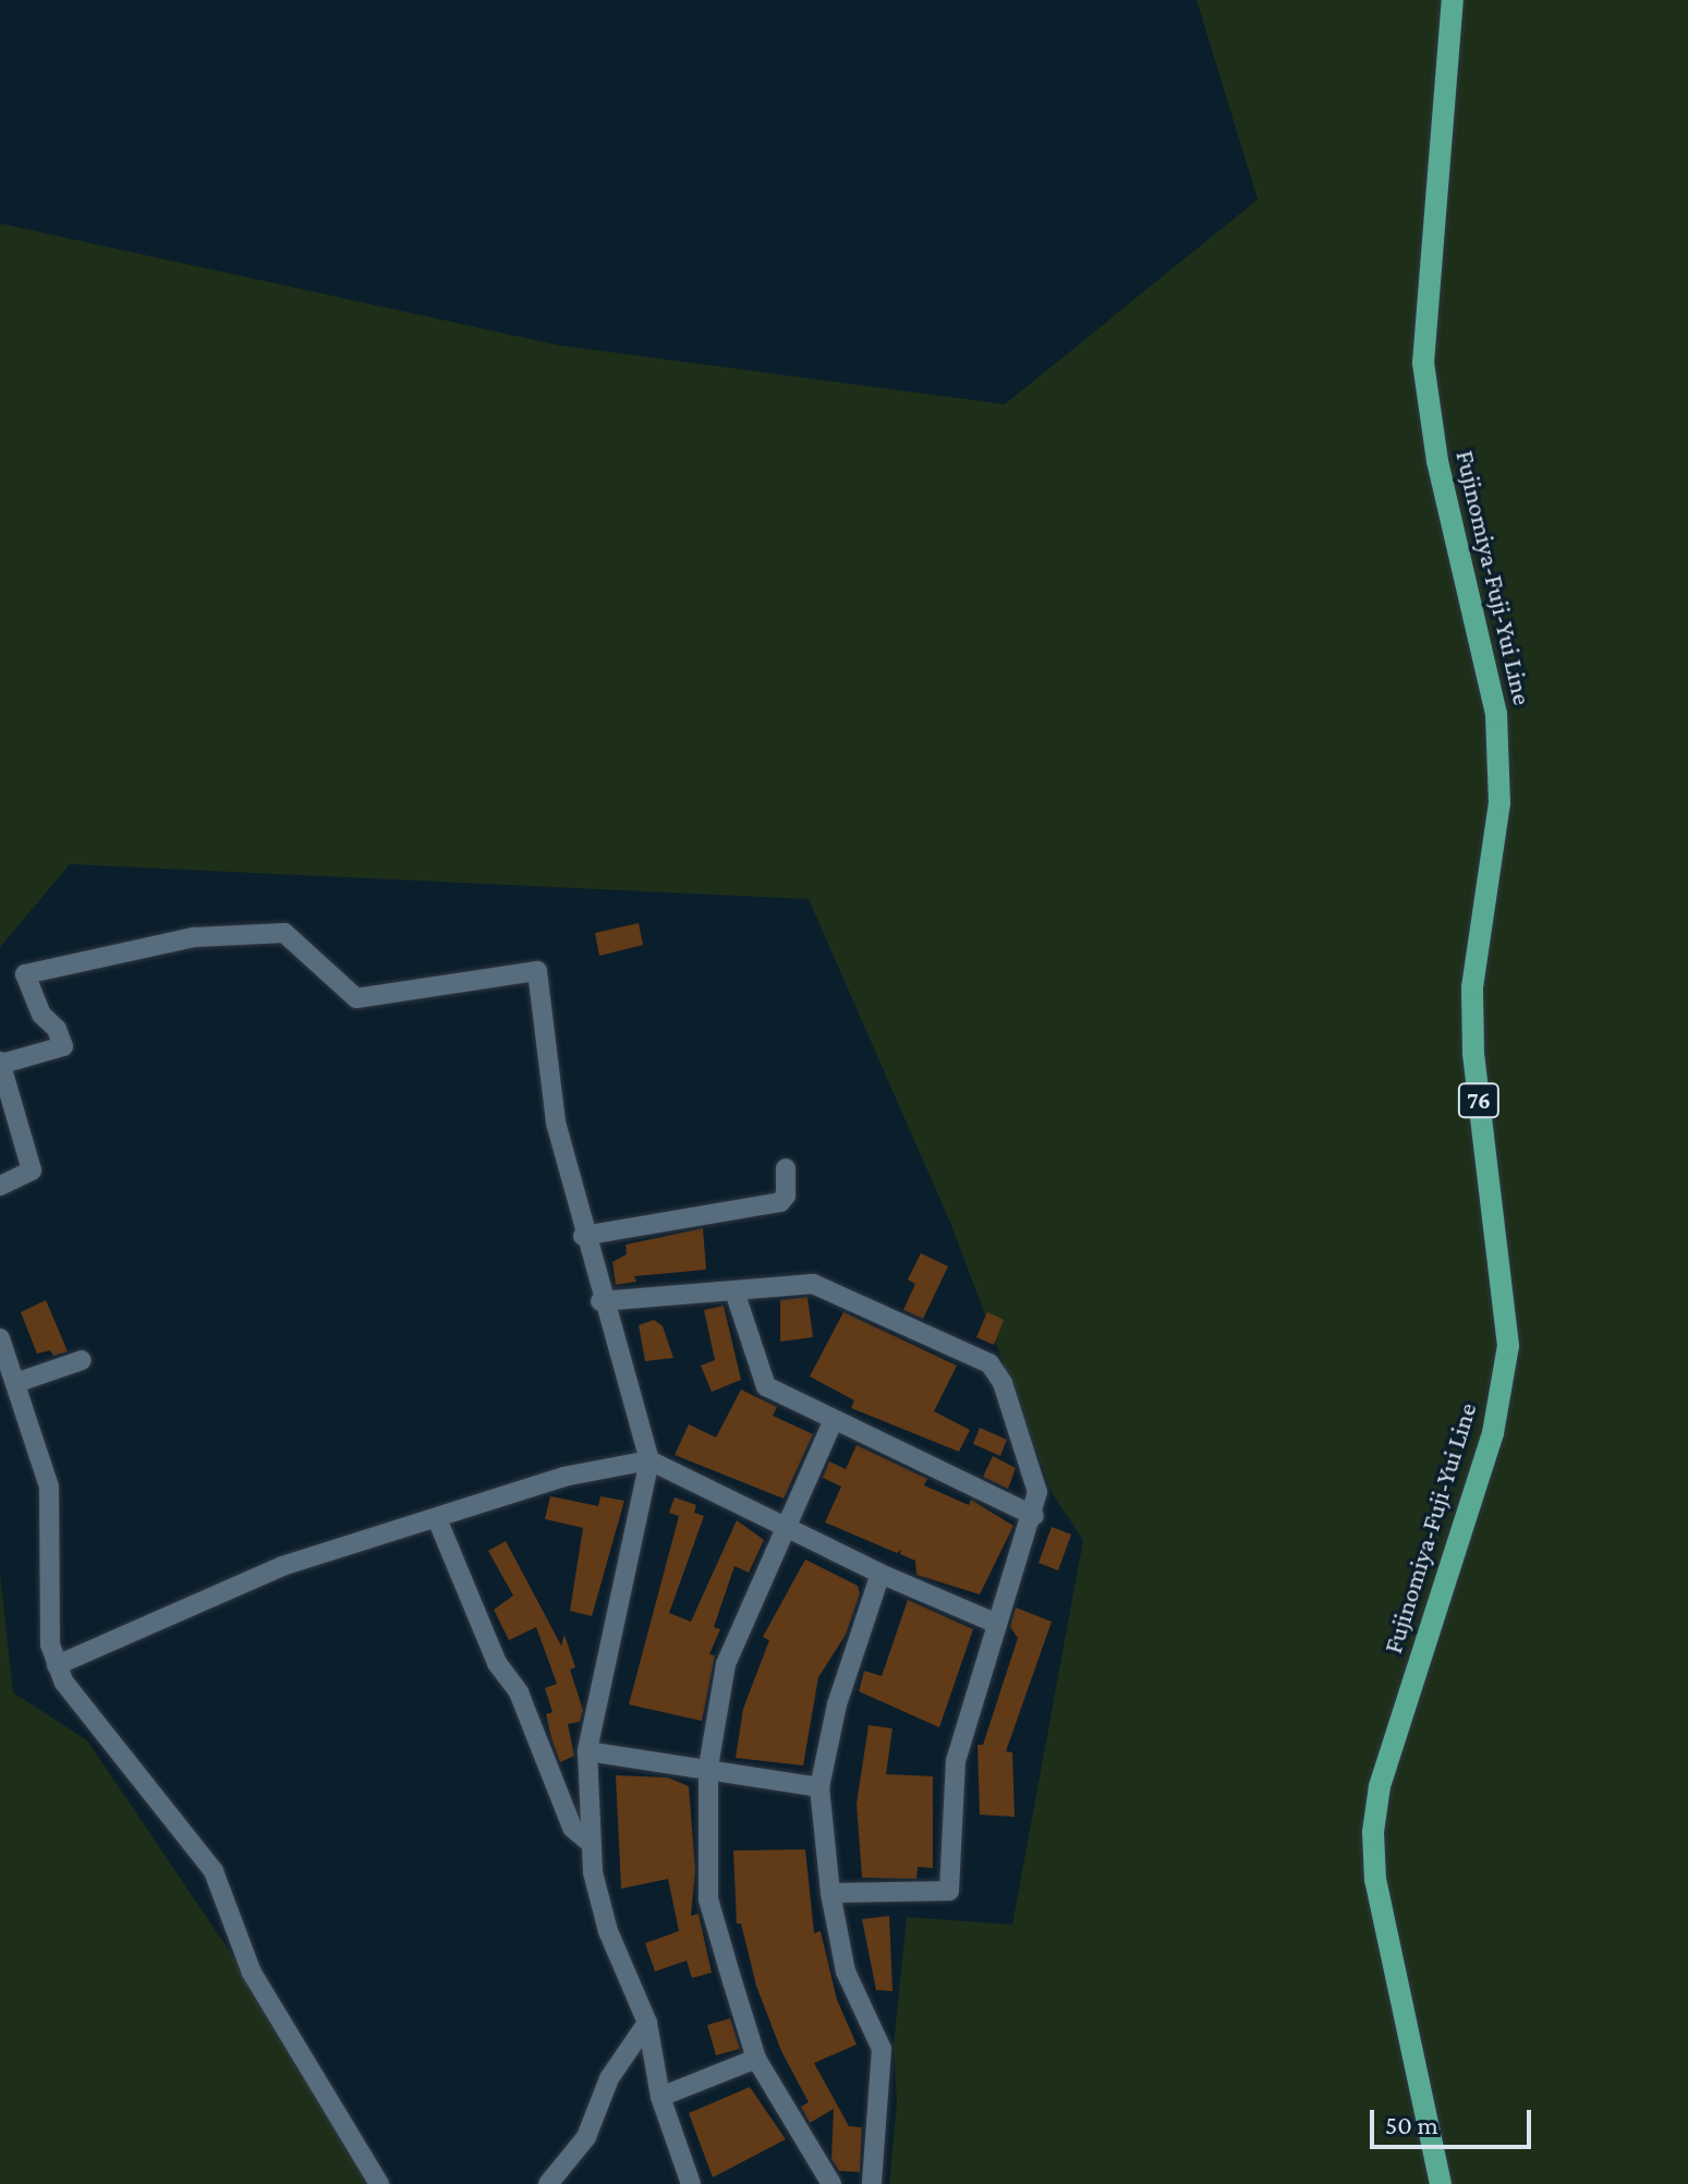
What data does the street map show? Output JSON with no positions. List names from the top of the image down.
{
  "streets": {
    "main road": ["Fujinomiya-Fuji-Yui Line", "76"]
  },
  "scale_bar": "50 m"
}
